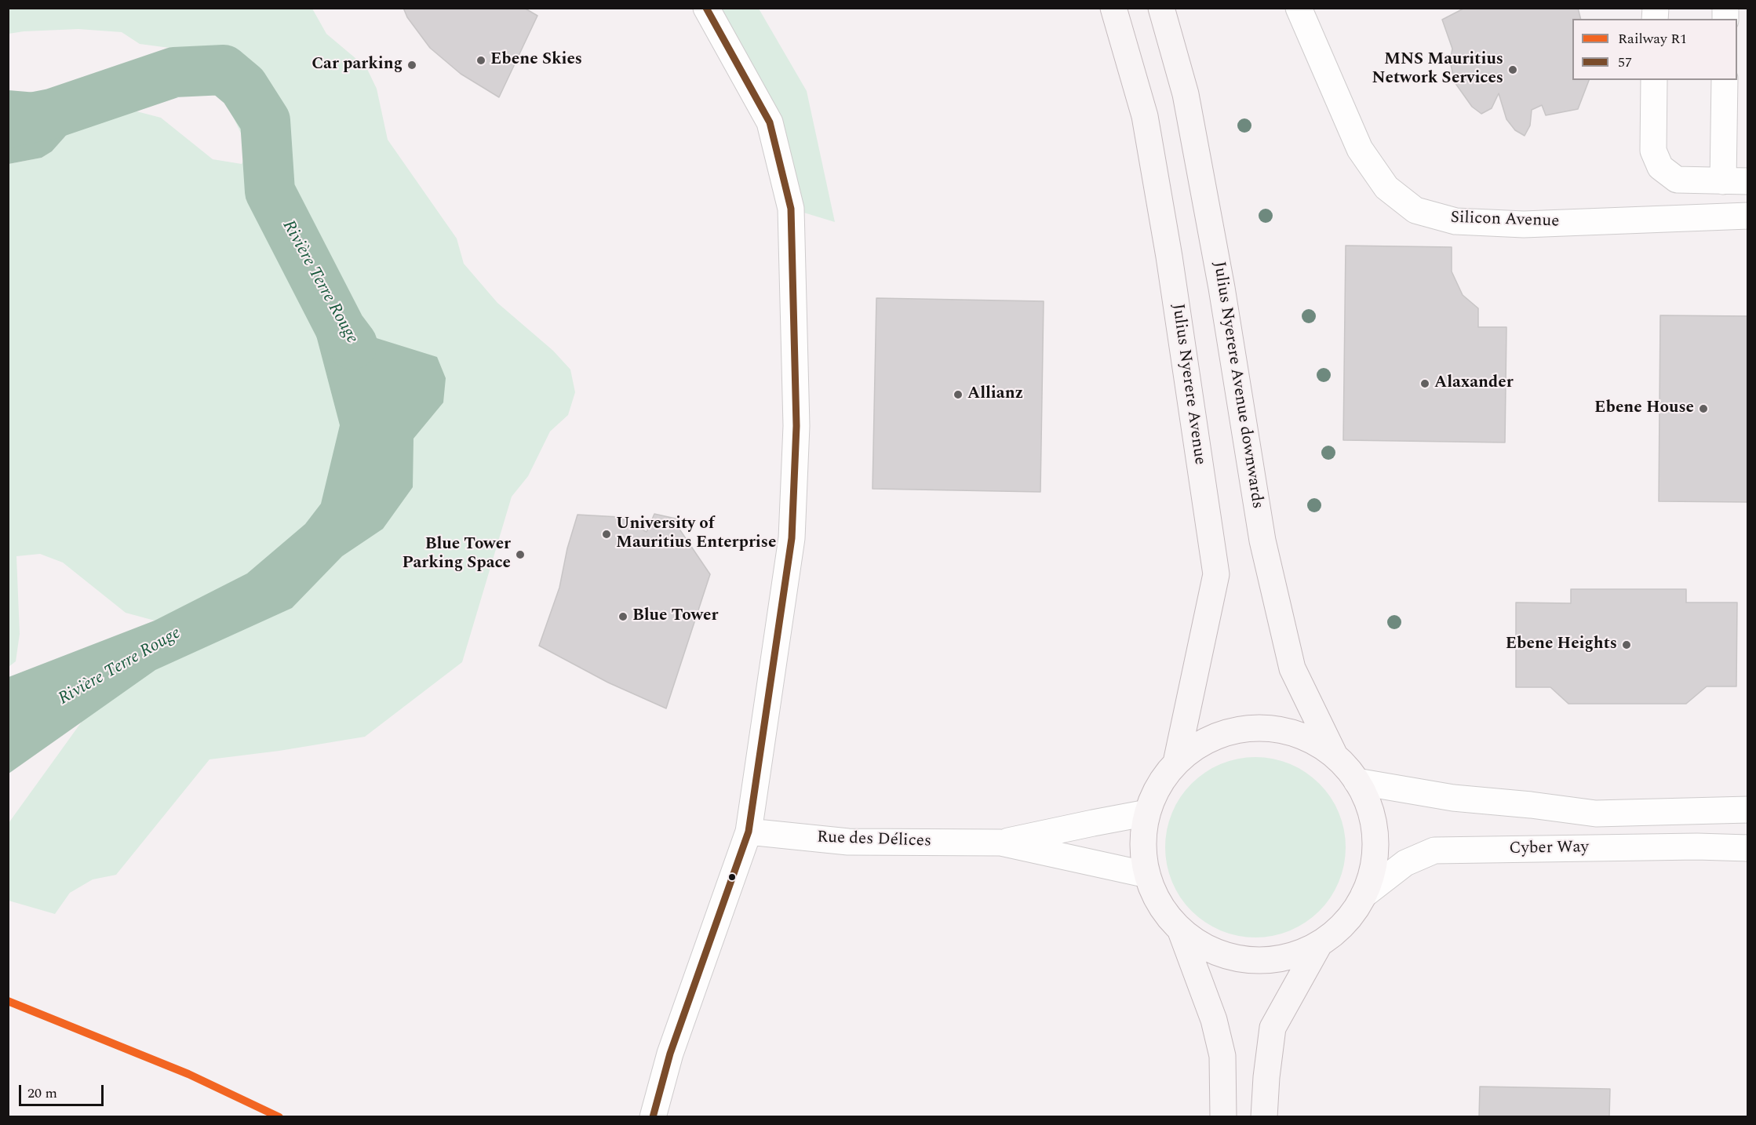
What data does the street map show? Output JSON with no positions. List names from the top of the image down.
{
  "streets": {
    "main road": ["Julius Nyerere Avenue", "Julius Nyerere Avenue downwards"],
    "street": ["Silicon Avenue", "Rue des Délices", "Cyber Way"]
  },
  "water": ["Rivière Terre Rouge"],
  "places": [
    "Ebene Skies",
    "Car parking",
    "MNS Mauritius Network Services",
    "Alaxander",
    "Allianz",
    "Ebene House",
    "University of Mauritius Enterprise",
    "Blue Tower Parking Space",
    "Blue Tower",
    "Ebene Heights"
  ],
  "lines": ["transit line 57", "rail line R1"],
  "legend": ["Railway R1", "57"],
  "scale_bar": "20 m"
}
